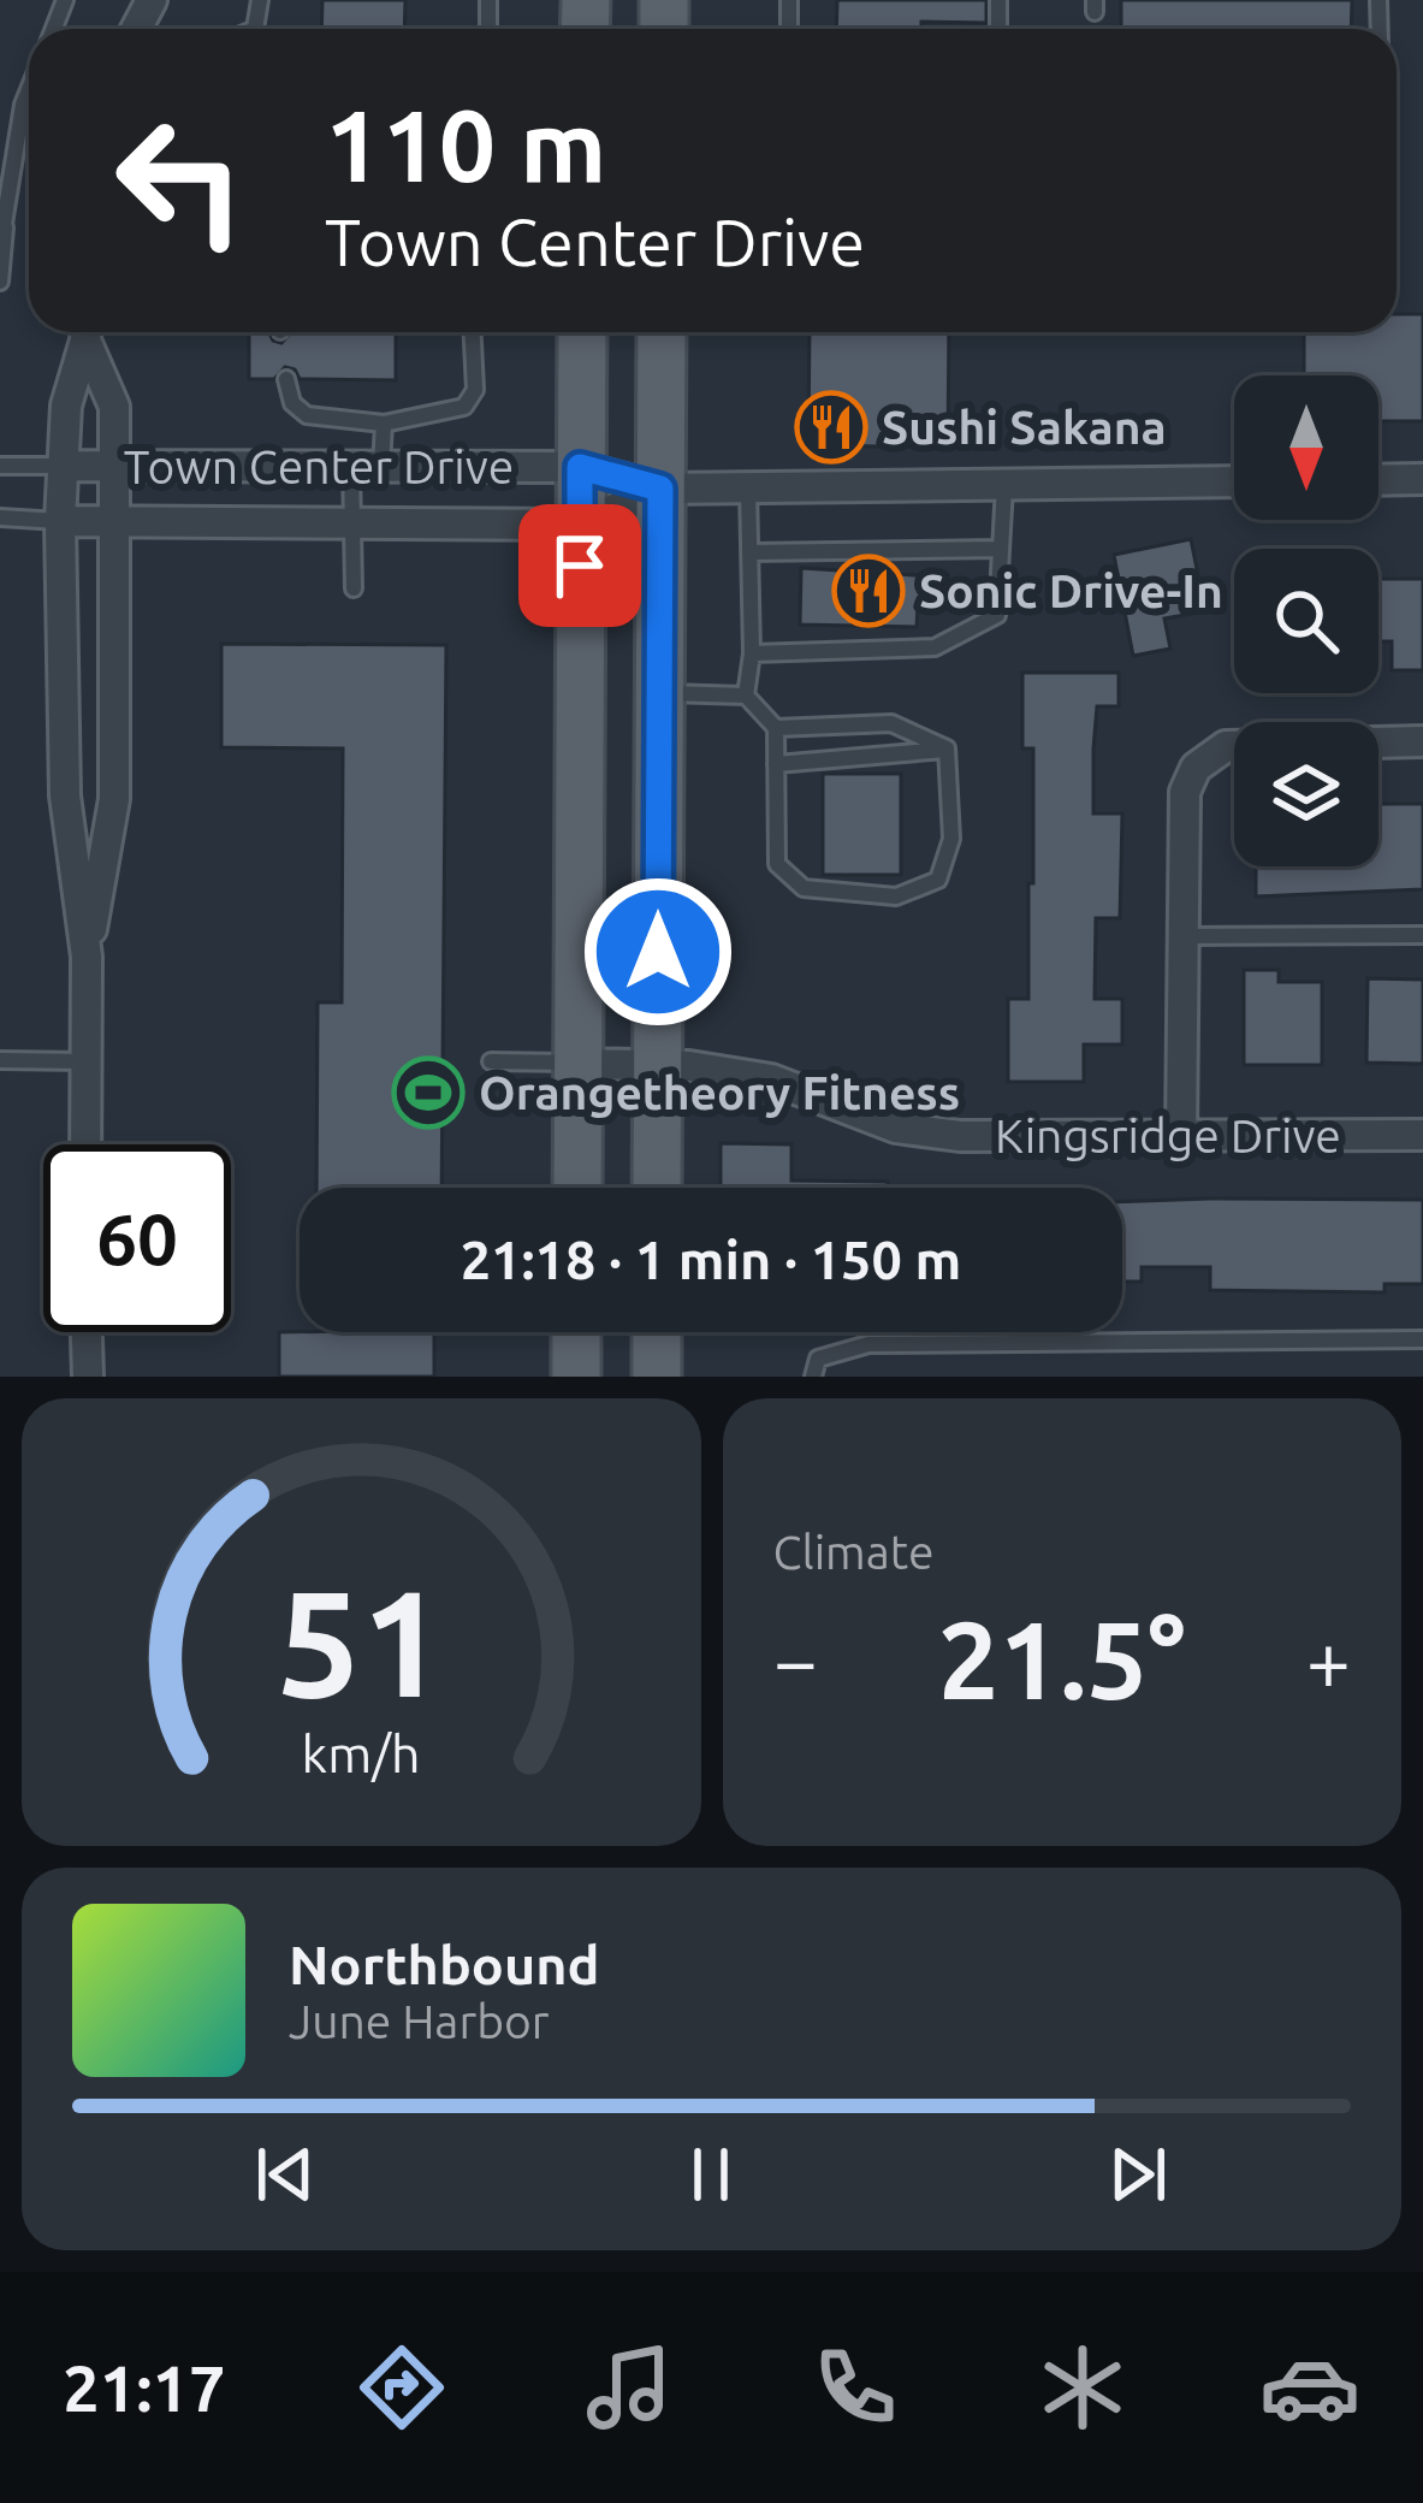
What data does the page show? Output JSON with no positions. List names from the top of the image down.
{
  "streets": {
    "street": ["Town Center Drive", "Kingsridge Drive"]
  },
  "places": {
    "restaurant": ["Sushi Sakana", "Sonic Drive-In"],
    "sports": ["Orangetheory Fitness"]
  },
  "north": "bottom",
  "page": {
    "turn": ["110 m", "Town Center Drive"],
    "limit": "60",
    "trip": "21:18 · 1 min · 150 m",
    "tile": "Climate",
    "heat": ["−", "21.5°", "+"],
    "song": ["Northbound", "June Harbor"],
    "tabs": "21:17",
    "gauge": ["51", "km/h"]
  }
}
